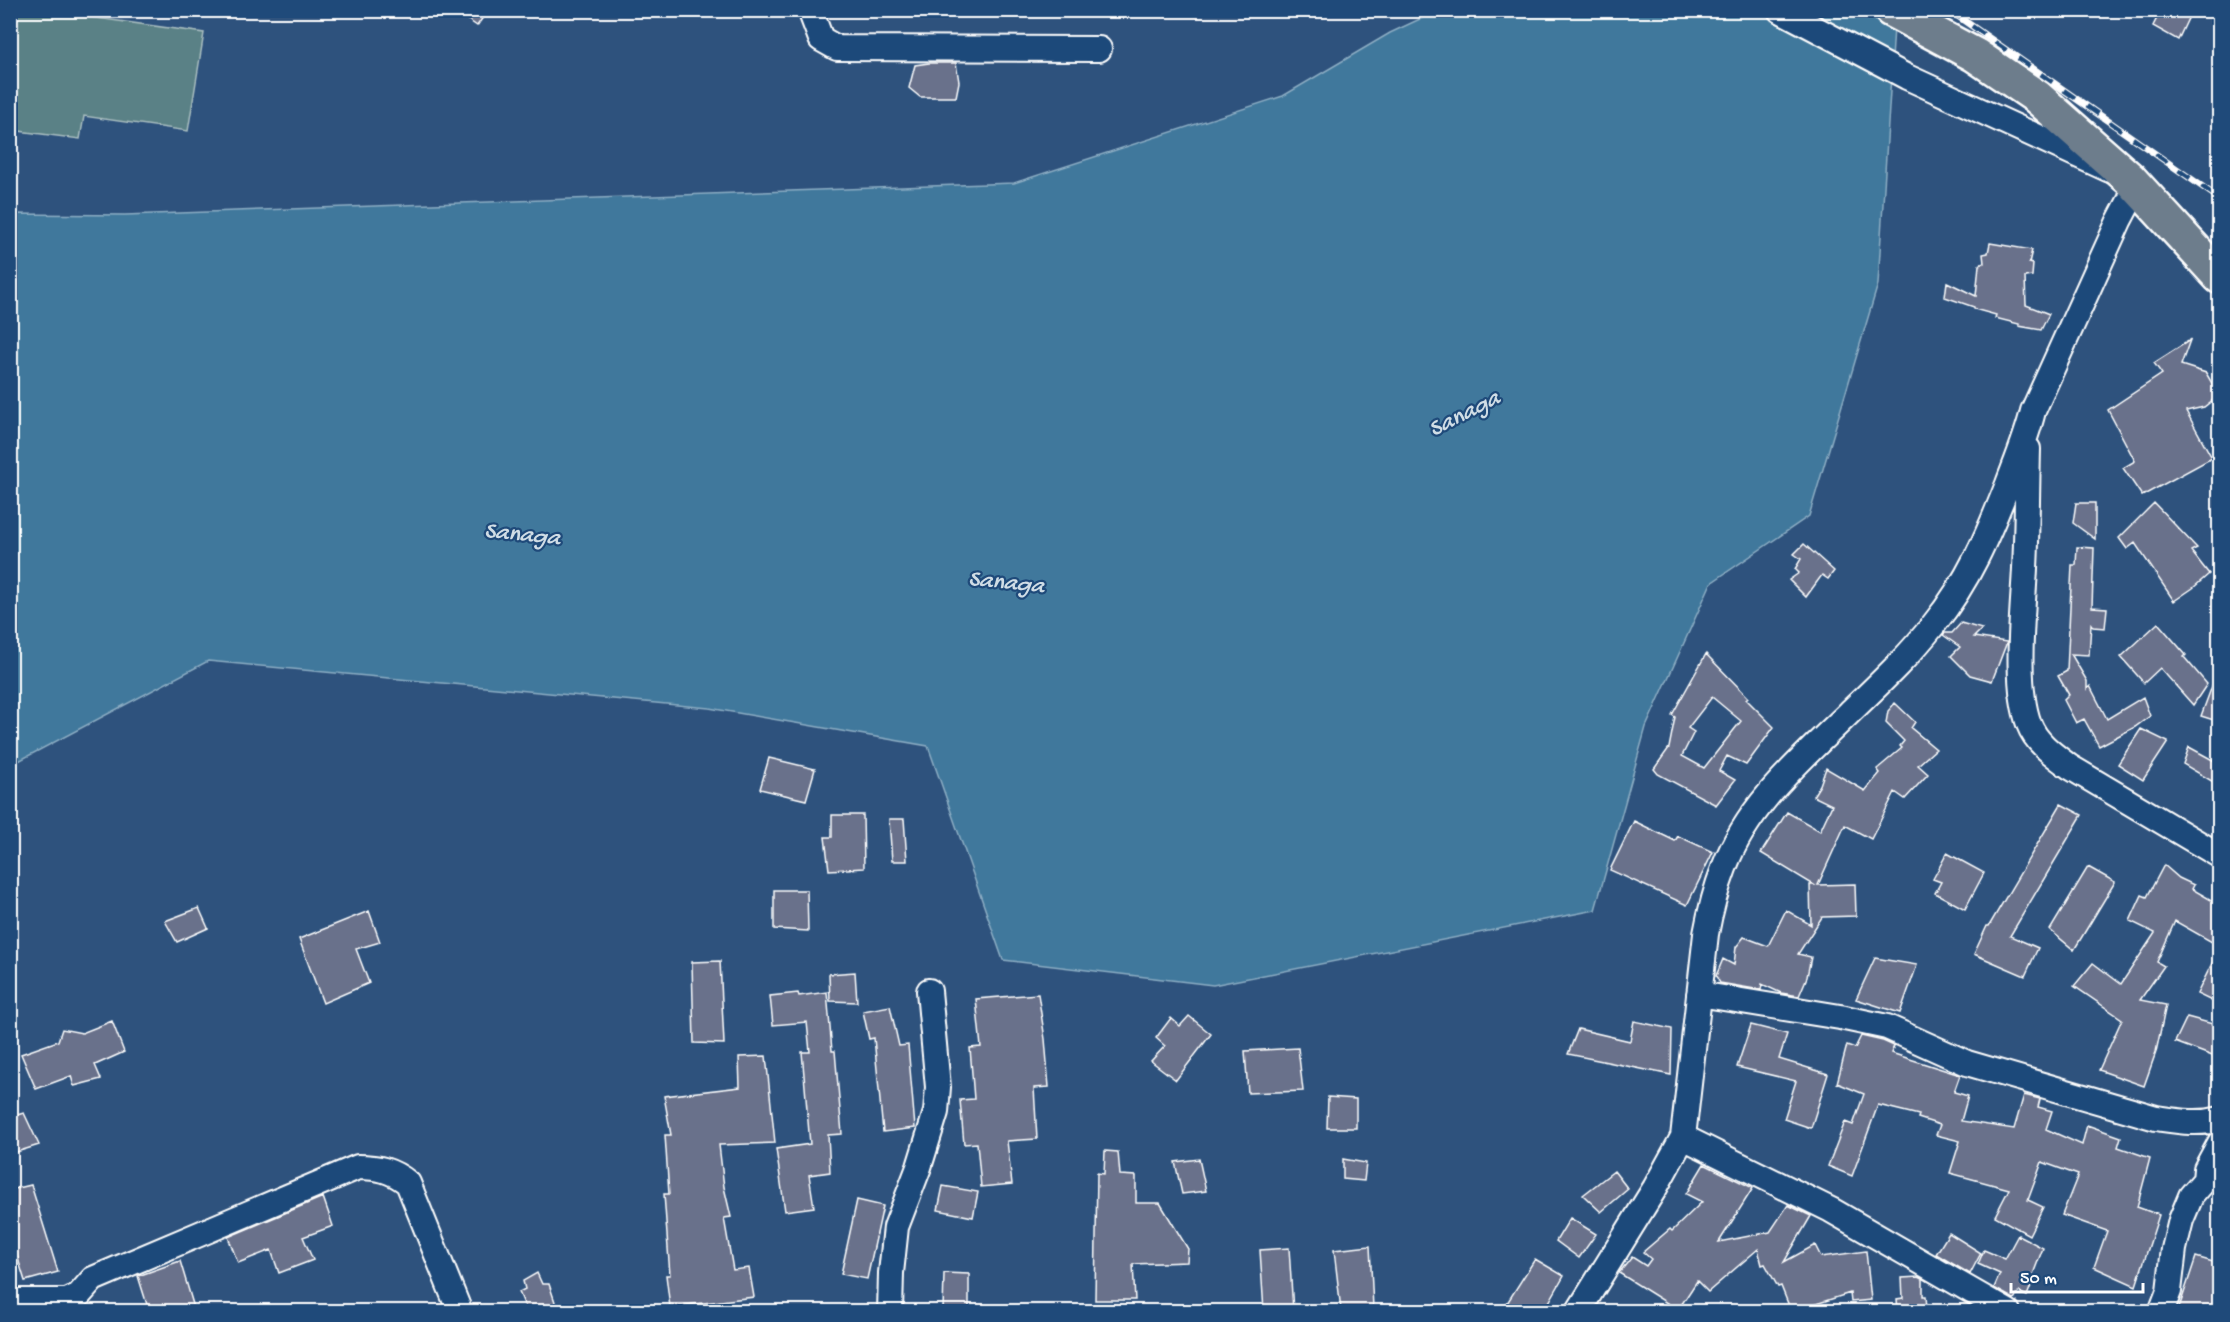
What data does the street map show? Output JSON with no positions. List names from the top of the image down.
{
  "water": ["Sanaga"],
  "scale_bar": "50 m"
}
